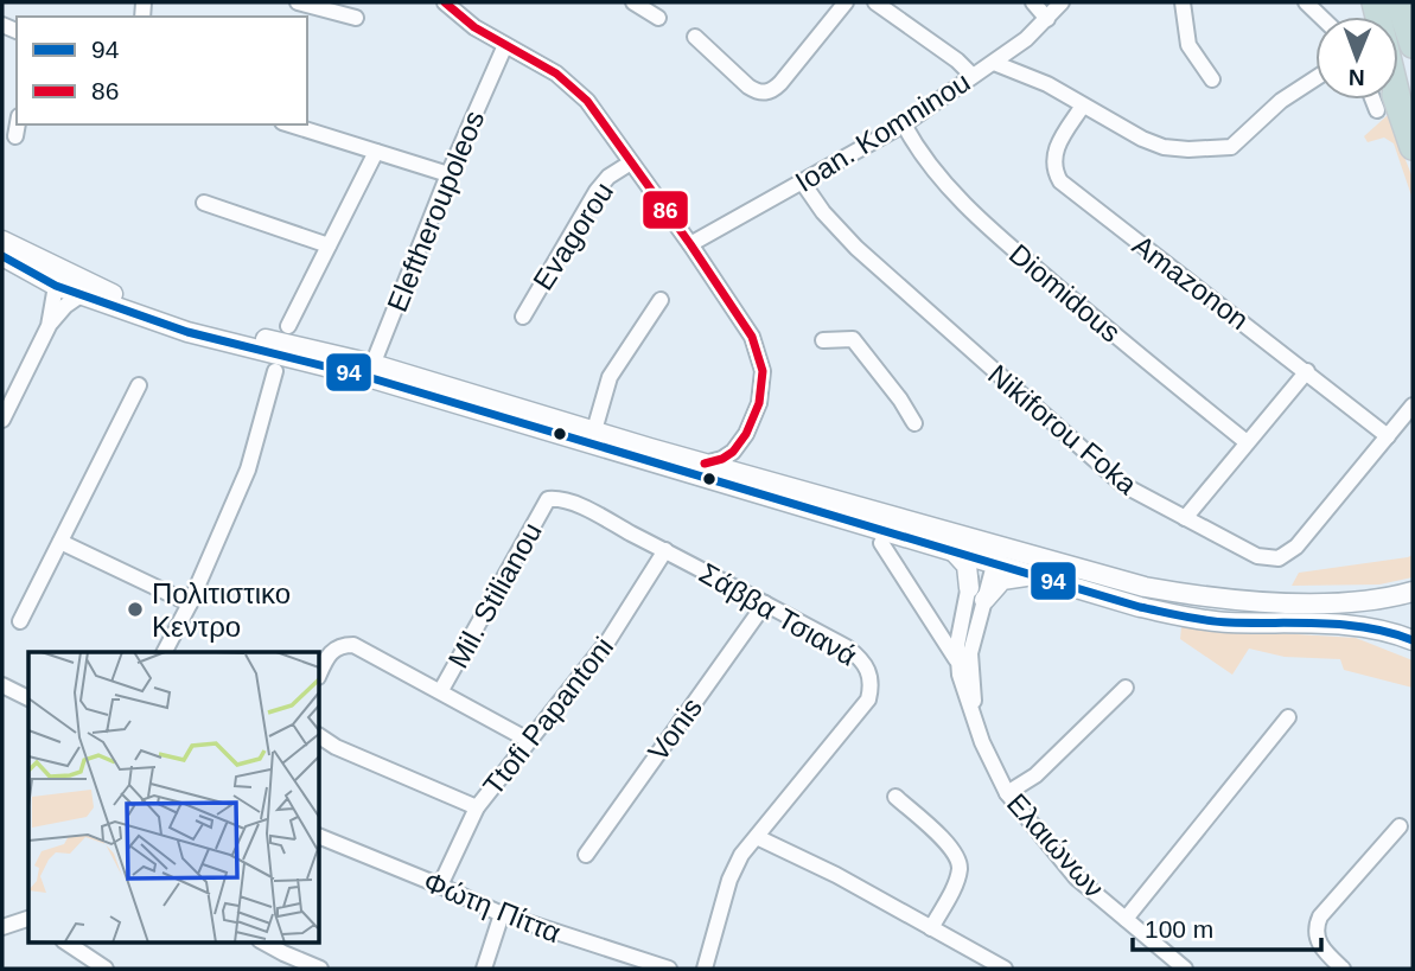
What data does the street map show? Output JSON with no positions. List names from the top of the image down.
{
  "streets": {
    "street": [
      "Ioan. Komninou",
      "Eleftheroupoleos",
      "Evagorou",
      "Amazonon",
      "Diomidous",
      "Nikiforou Foka",
      "Mil. Stilianou",
      "Σάββα Τσιανά",
      "Ttofi Papantoni",
      "Vonis",
      "Ελαιώνων",
      "Φώτη Πίττα"
    ]
  },
  "crossings": [
    ["Ioan. Komninou", "Diomidous"],
    ["Ioan. Komninou", "Nikiforou Foka"],
    ["Amazonon", "Nikiforou Foka"],
    ["Mil. Stilianou", "Σάββα Τσιανά"],
    ["Σάββα Τσιανά", "Ttofi Papantoni"],
    ["Σάββα Τσιανά", "Vonis"],
    ["Ttofi Papantoni", "Φώτη Πίττα"]
  ],
  "places": ["Πολιτιστικο Κεντρο"],
  "lines": ["transit line 86", "transit line 94"],
  "legend": ["94", "86"],
  "scale_bar": "100 m",
  "north": "bottom"
}
